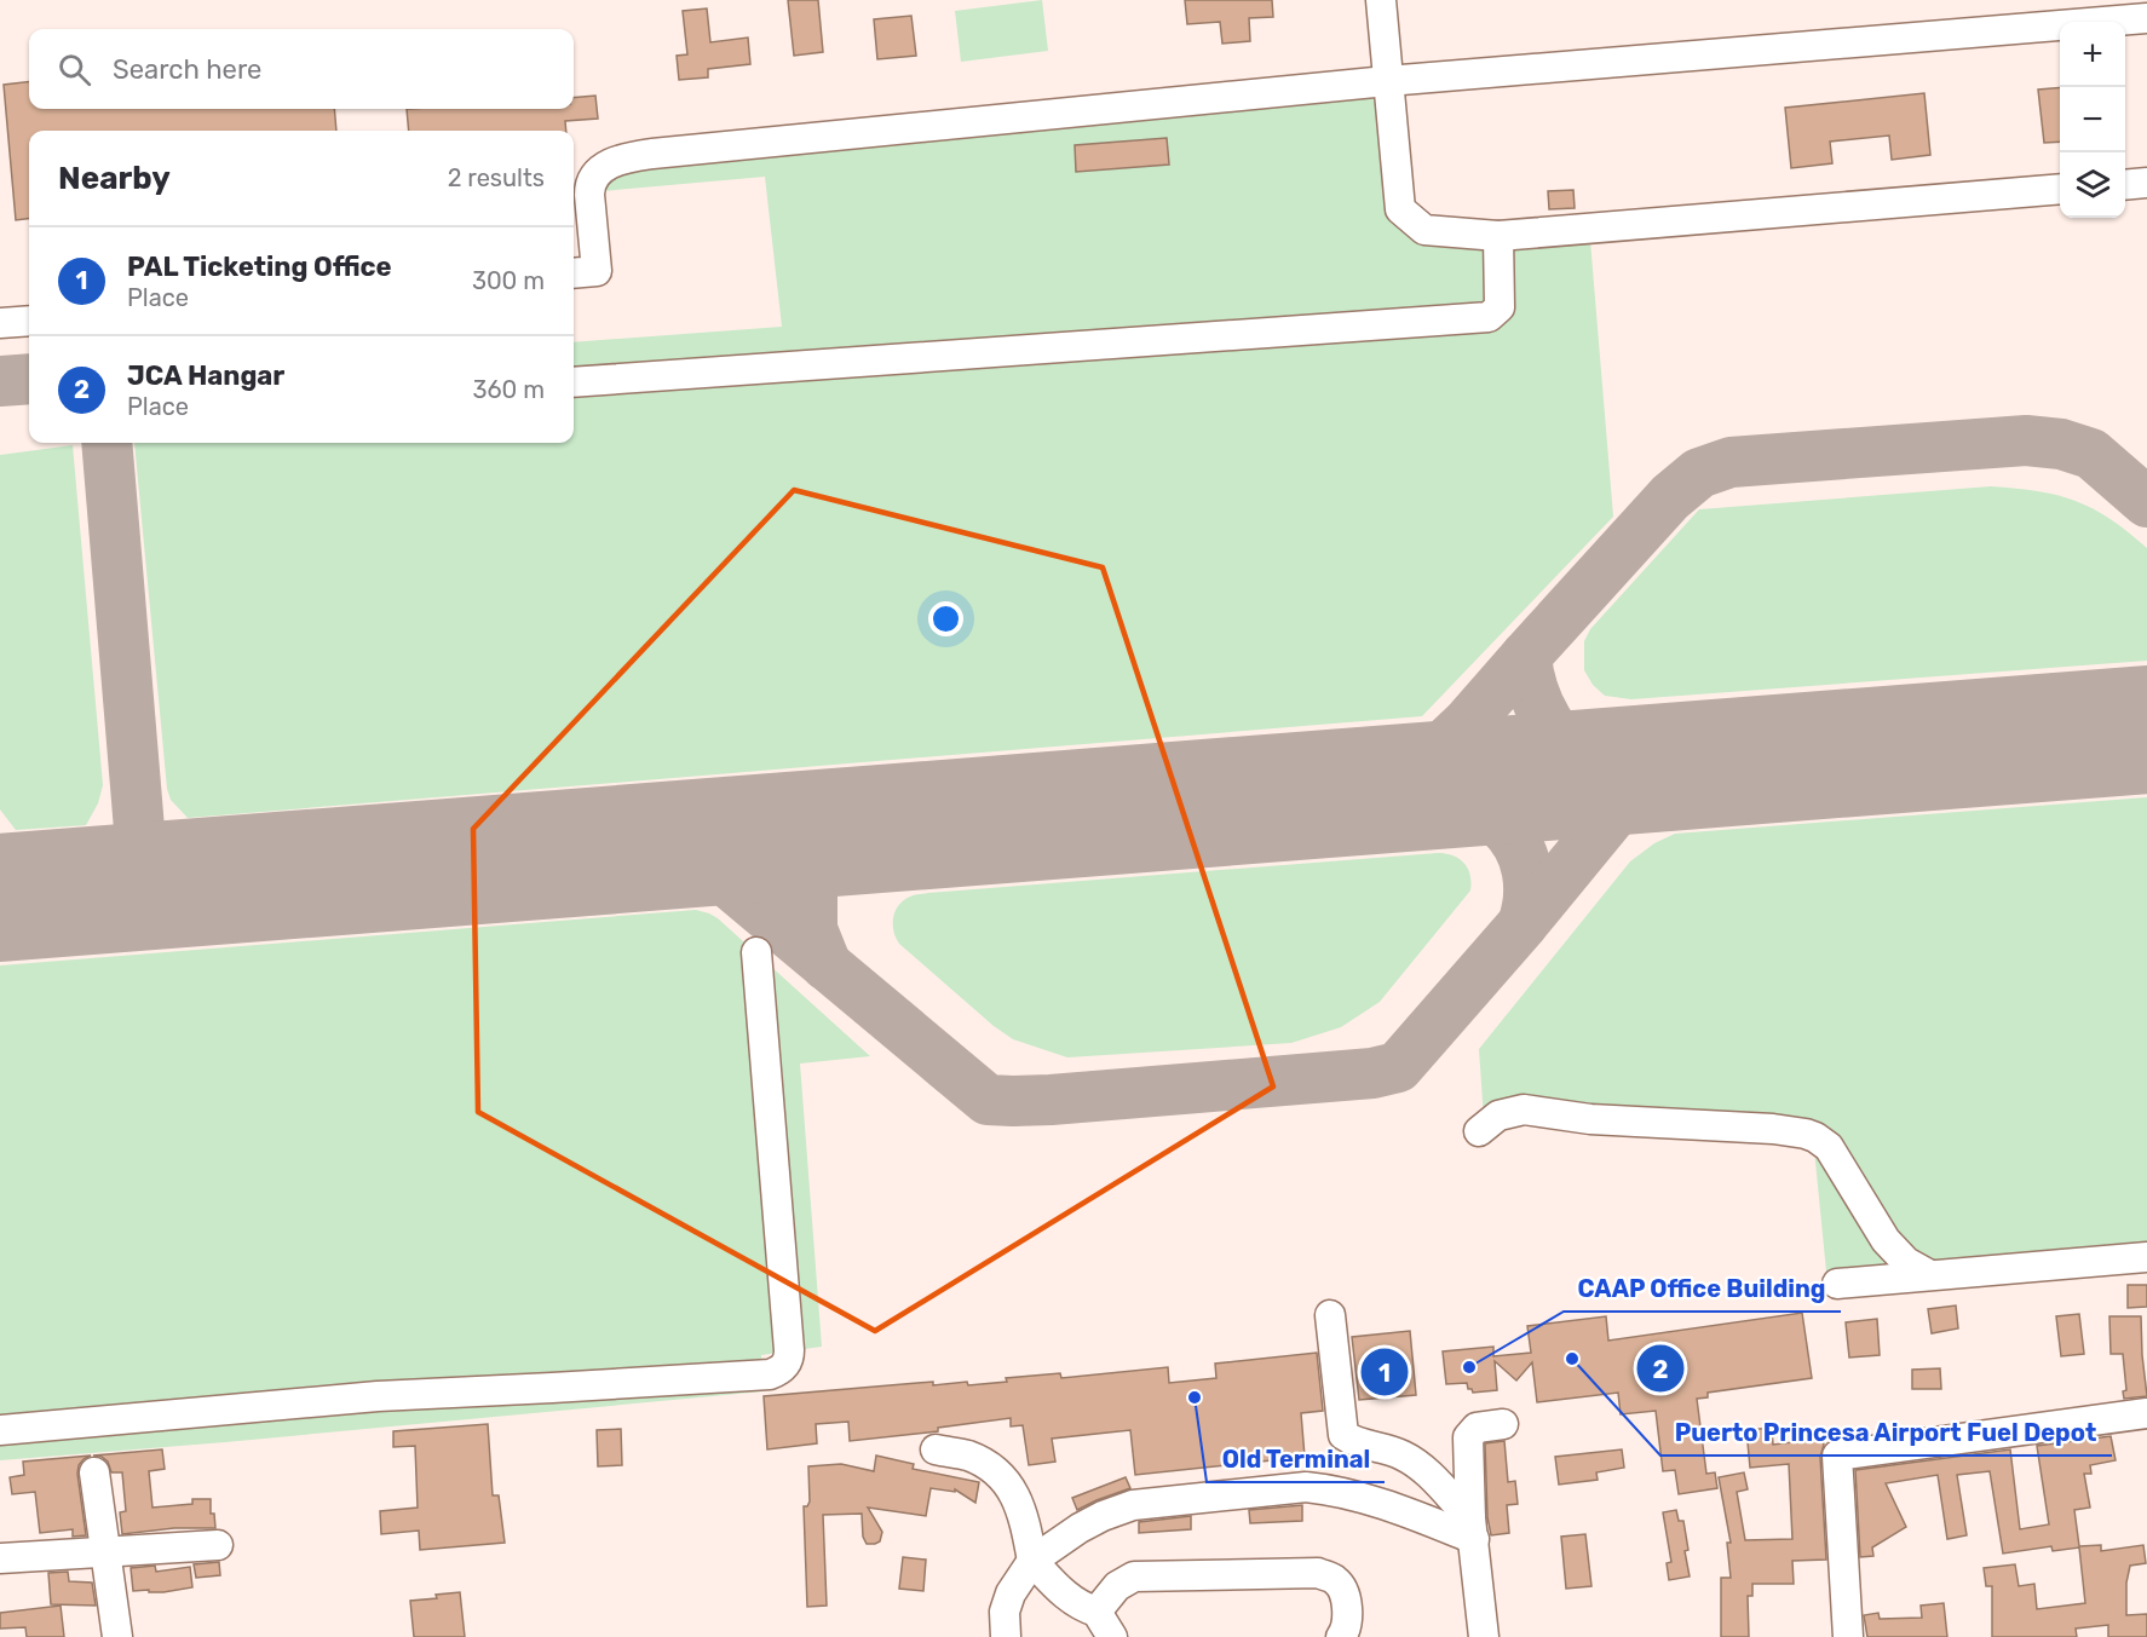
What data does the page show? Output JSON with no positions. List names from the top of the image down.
{
  "places": ["Puerto Princesa Airport Fuel Depot", "CAAP Office Building", "Old Terminal"],
  "page": {
    "map_buttons": ["+", "−"],
    "search": "Search here",
    "heading": ["Nearby", "2 results"],
    "list": [
      {
        "mark": "1",
        "name": "PAL Ticketing Office",
        "note": "Place",
        "value": "300 m"
      },
      {
        "mark": "2",
        "name": "JCA Hangar",
        "note": "Place",
        "value": "360 m"
      }
    ],
    "pins": ["2", "1"]
  }
}
